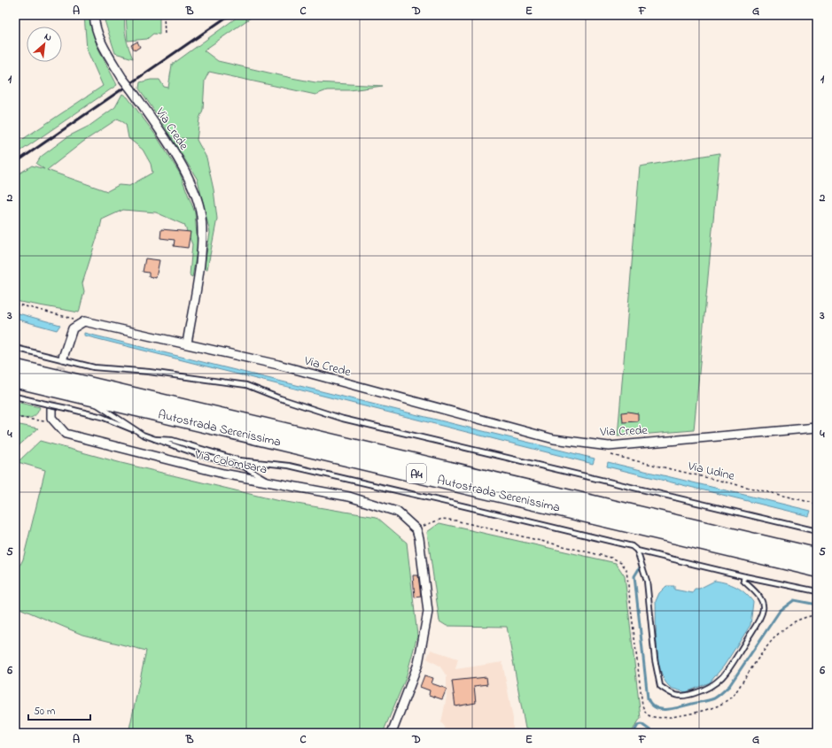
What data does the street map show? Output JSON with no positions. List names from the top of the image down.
{
  "streets": {
    "highway": ["Autostrada Serenissima", "A4"],
    "street": ["Via Crede", "Via Colombara"],
    "path": ["Via Udine"]
  },
  "crossings": [
    ["Via Crede", "Via Udine"]
  ],
  "scale_bar": "50 m",
  "north": "top right",
  "grid": {
    "columns": [
      "A",
      "B",
      "C",
      "D",
      "E",
      "F",
      "G"
    ],
    "rows": [
      "1",
      "2",
      "3",
      "4",
      "5",
      "6"
    ]
  }
}
